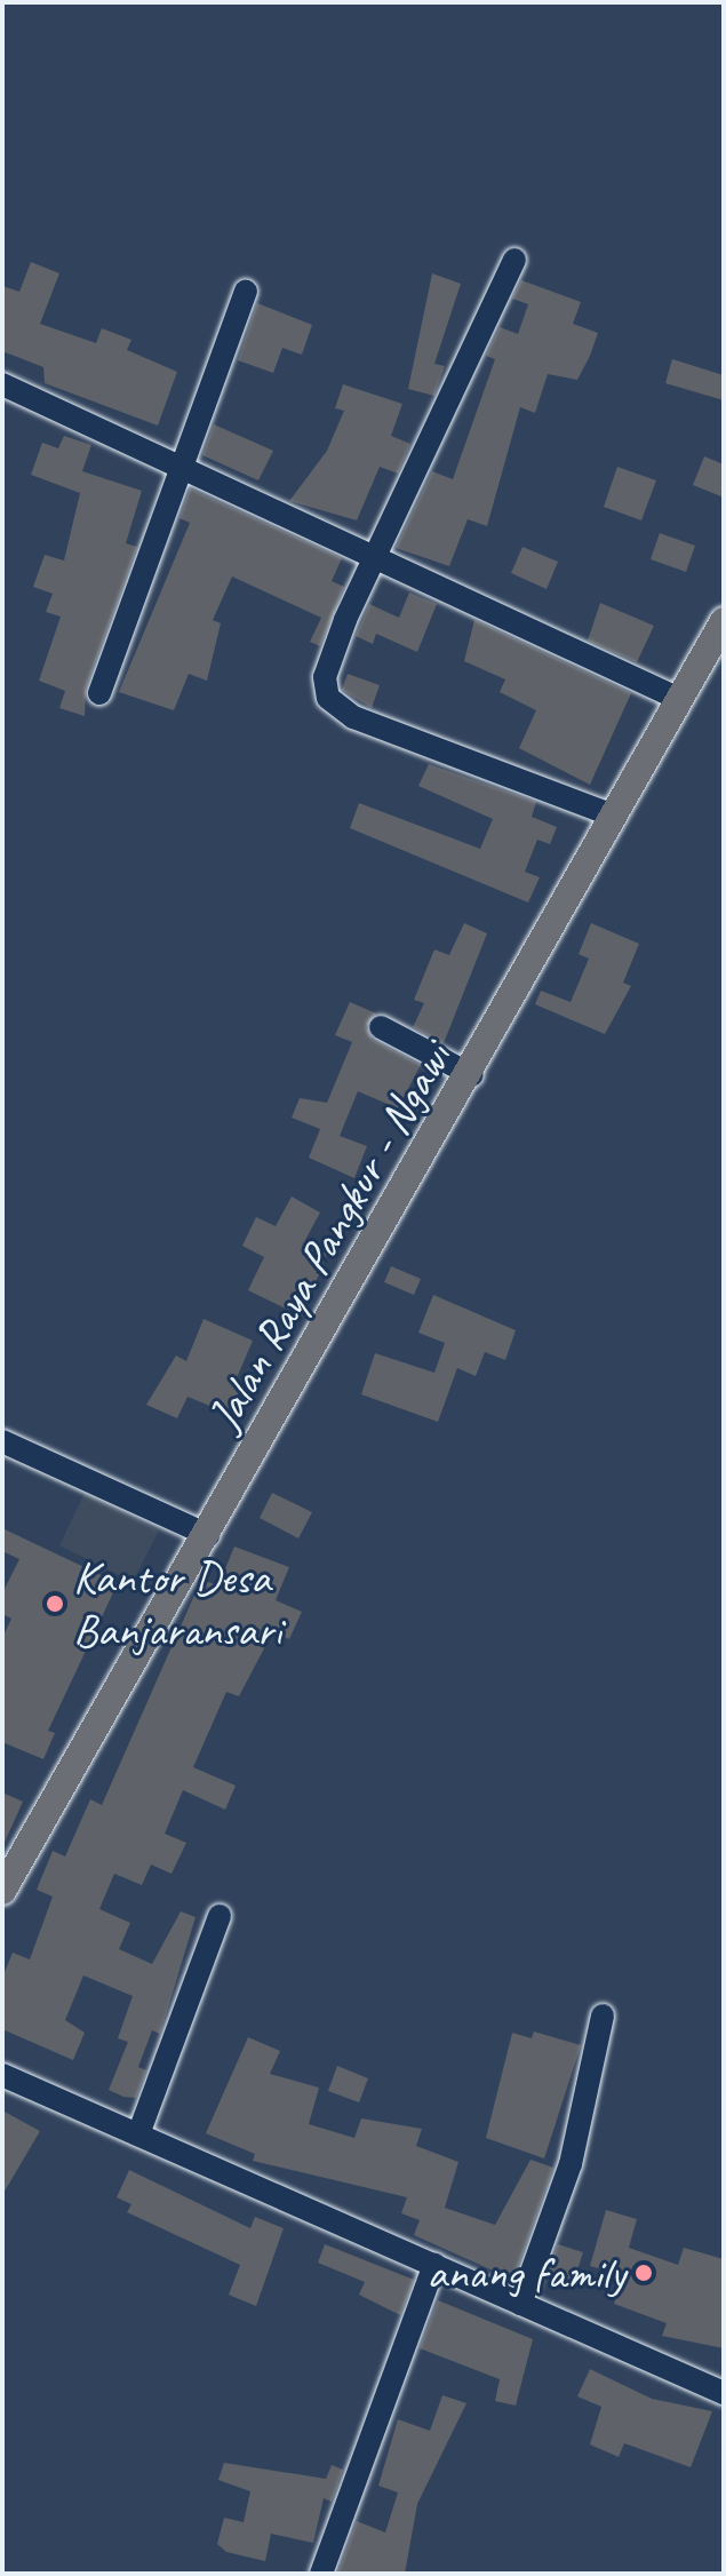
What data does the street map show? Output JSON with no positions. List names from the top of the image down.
{
  "streets": {
    "main road": ["Jalan Raya Pangkur - Ngawi"]
  },
  "places": ["Kantor Desa Banjaransari", "anang family"]
}
